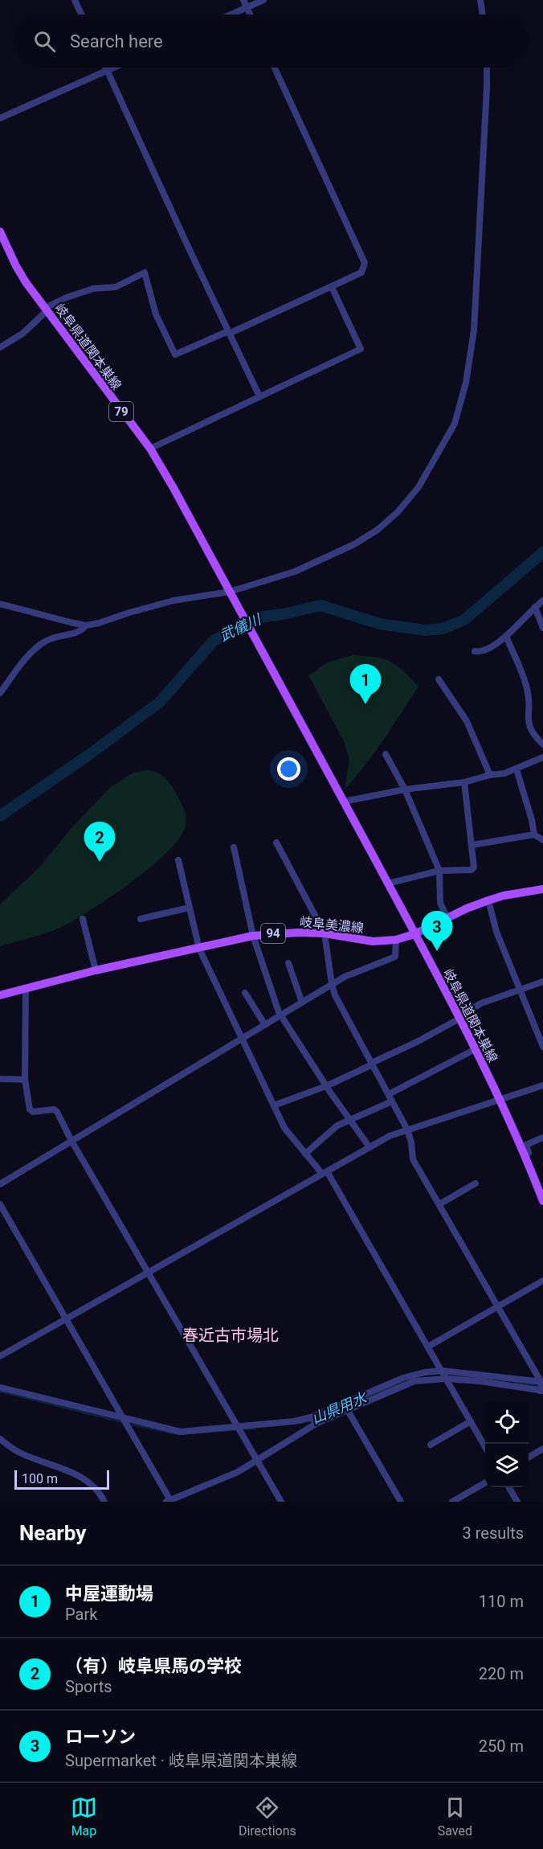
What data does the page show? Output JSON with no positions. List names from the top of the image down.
{
  "streets": {
    "main road": [
      "岐阜県道関本巣線",
      "79",
      "岐阜美濃線",
      "94"
    ]
  },
  "crossings": [
    ["岐阜県道関本巣線", "岐阜美濃線"]
  ],
  "districts": ["春近古市場北"],
  "water": ["武儀川", "山県用水"],
  "scale_bar": "100 m",
  "page": {
    "search": "Search here",
    "pins": ["1", "2", "3"],
    "scale": "100 m",
    "heading": ["Nearby", "3 results"],
    "list": [
      {
        "mark": "1",
        "name": "中屋運動場",
        "note": "Park",
        "value": "110 m"
      },
      {
        "mark": "2",
        "name": "（有）岐阜県馬の学校",
        "note": "Sports",
        "value": "220 m"
      },
      {
        "mark": "3",
        "name": "ローソン",
        "note": "Supermarket · 岐阜県道関本巣線",
        "value": "250 m"
      }
    ],
    "nav": ["Map", "Directions", "Saved"]
  }
}
